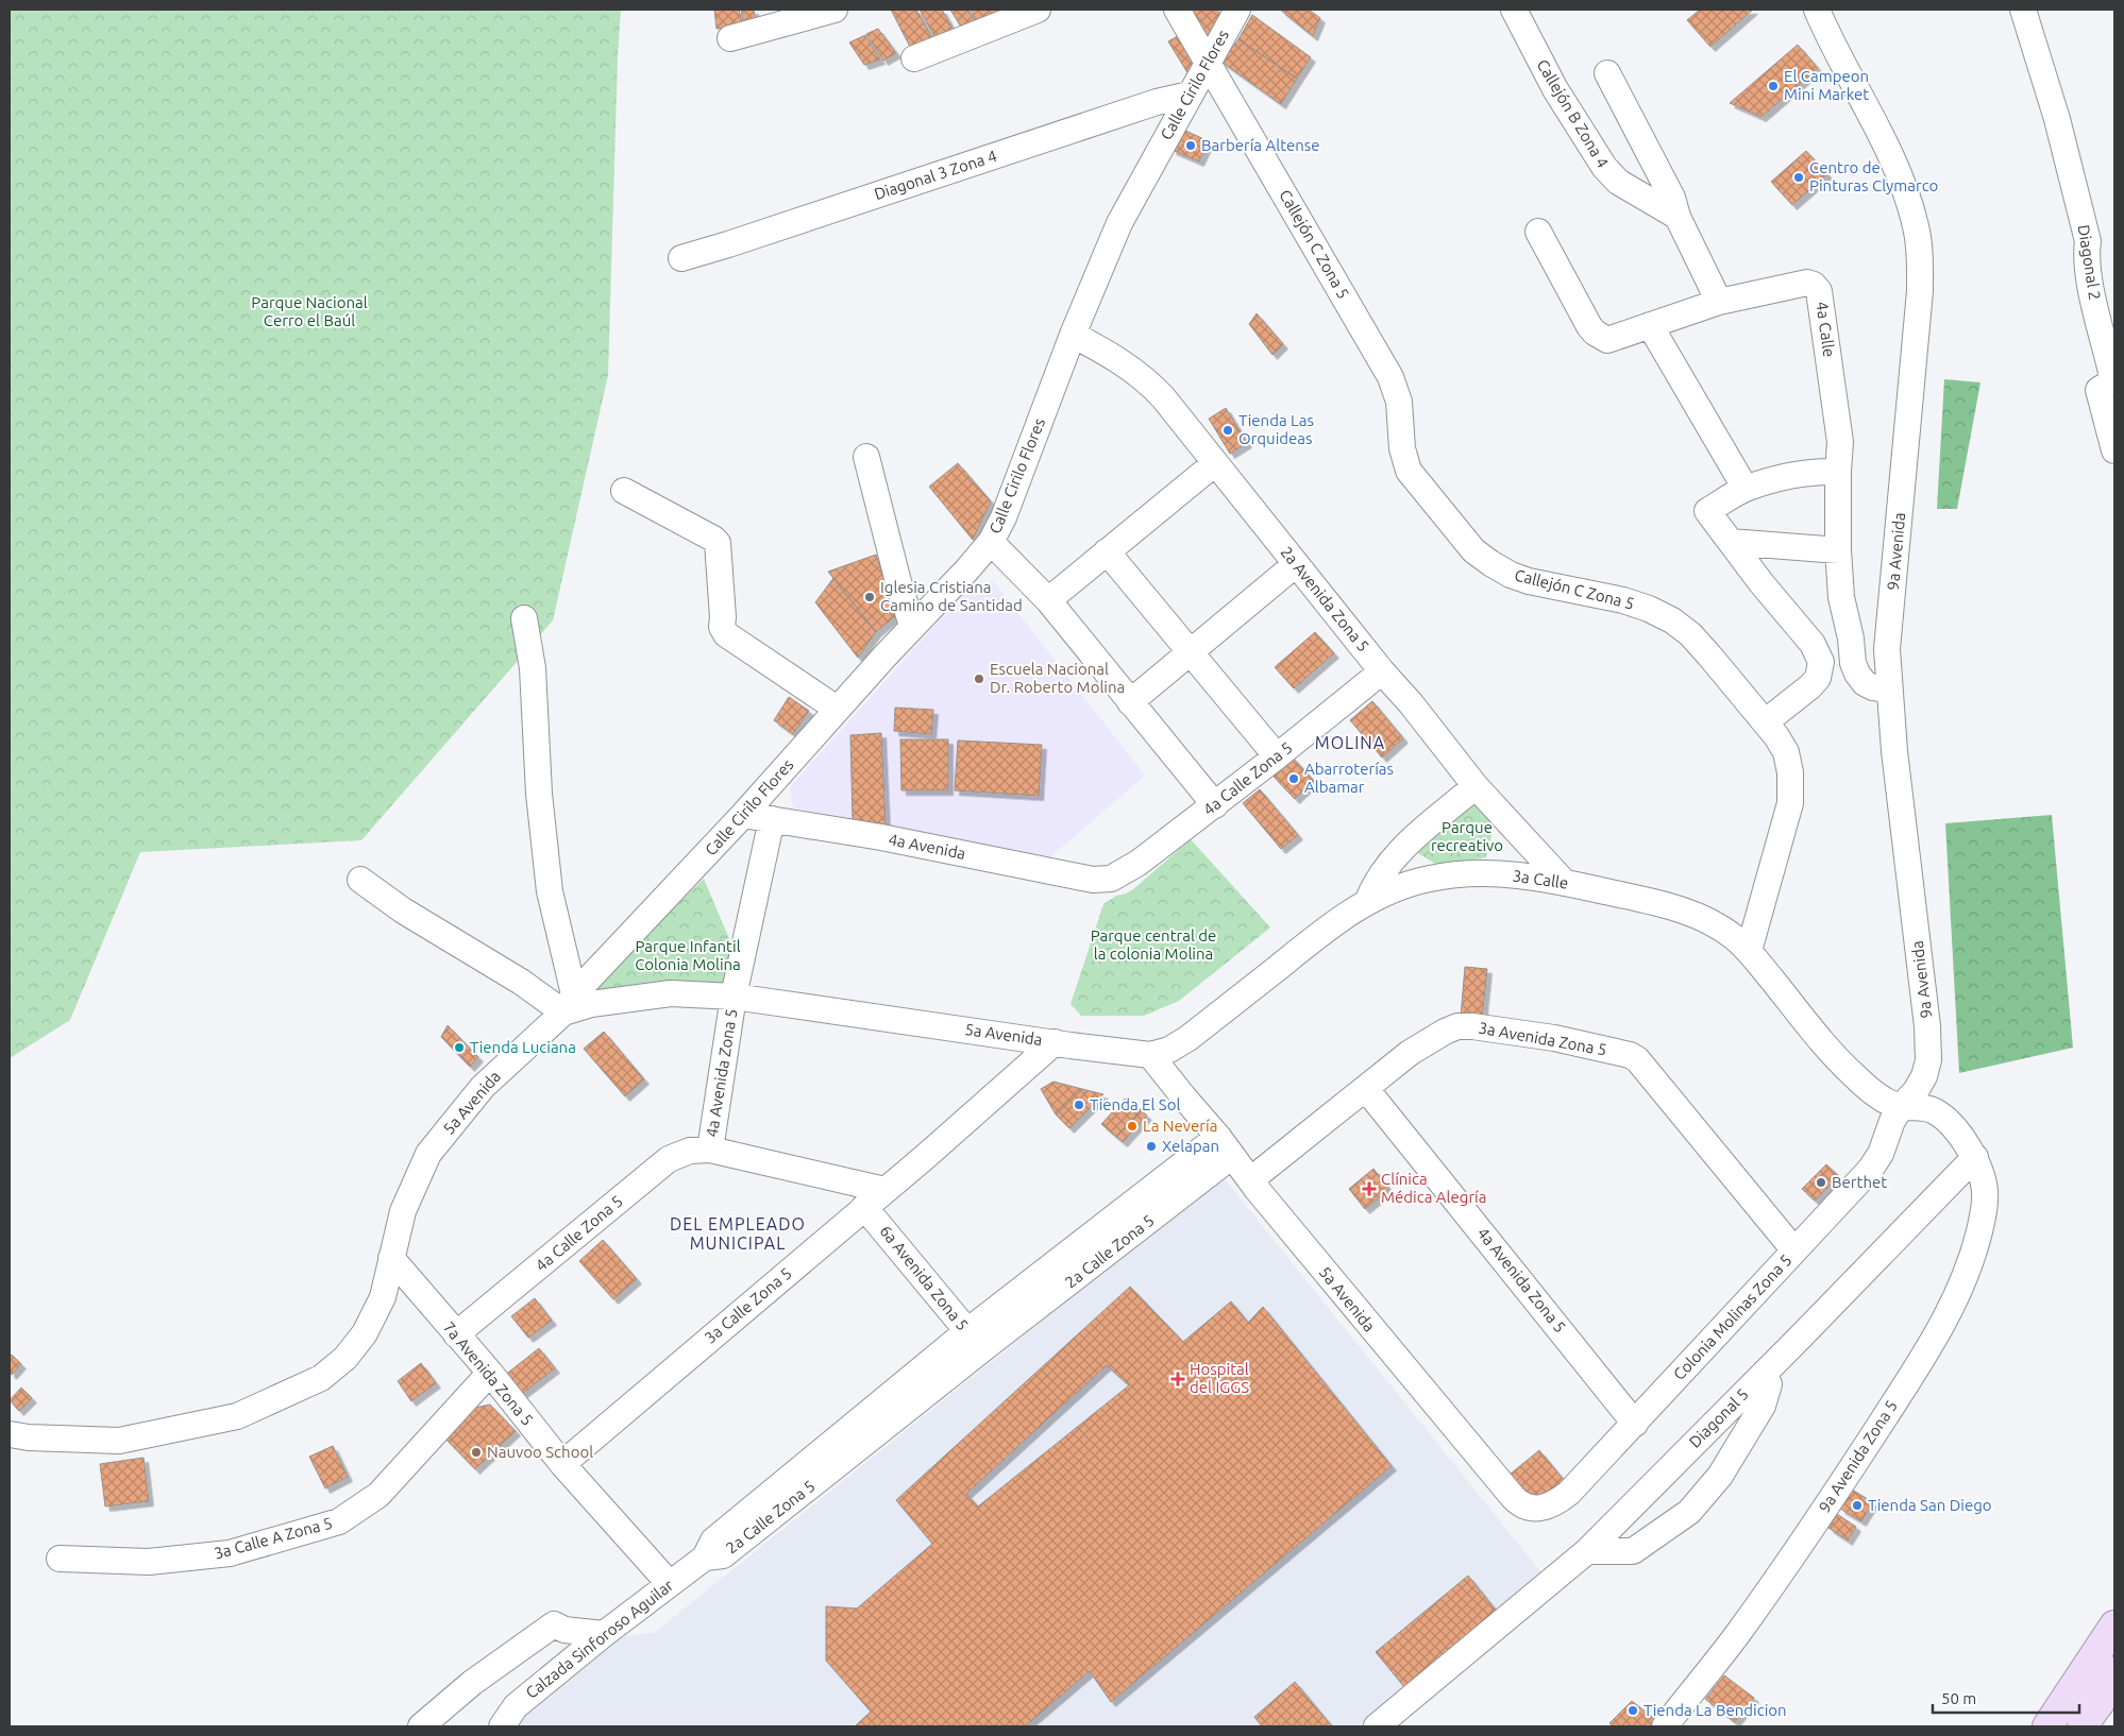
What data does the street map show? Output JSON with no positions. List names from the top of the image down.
{
  "streets": {
    "street": [
      "Calle Cirilo Flores",
      "Callejón B Zona 4",
      "Diagonal 3 Zona 4",
      "Callejón C Zona 5",
      "Diagonal 2",
      "4a Calle",
      "9a Avenida",
      "2a Avenida Zona 5",
      "4a Calle Zona 5",
      "4a Avenida",
      "3a Calle",
      "5a Avenida",
      "3a Avenida Zona 5",
      "4a Avenida Zona 5",
      "2a Calle Zona 5",
      "6a Avenida Zona 5",
      "3a Calle Zona 5",
      "Colonia Molinas Zona 5",
      "7a Avenida Zona 5",
      "Diagonal 5",
      "9a Avenida Zona 5",
      "3a Calle A Zona 5",
      "Calzada Sinforoso Aguilar"
    ]
  },
  "crossings": [
    ["Calle Cirilo Flores", "Diagonal 3 Zona 4"],
    ["Calle Cirilo Flores", "Callejón C Zona 5"],
    ["Calle Cirilo Flores", "2a Avenida Zona 5"],
    ["Calle Cirilo Flores", "4a Avenida"],
    ["Calle Cirilo Flores", "5a Avenida"],
    ["Callejón C Zona 5", "3a Calle"],
    ["4a Calle", "9a Avenida"],
    ["9a Avenida", "3a Calle"],
    ["9a Avenida", "Colonia Molinas Zona 5"],
    ["2a Avenida Zona 5", "4a Calle Zona 5"],
    ["2a Avenida Zona 5", "3a Calle"],
    ["4a Calle Zona 5", "4a Avenida"],
    ["4a Calle Zona 5", "4a Avenida Zona 5"],
    ["4a Calle Zona 5", "7a Avenida Zona 5"],
    ["4a Avenida", "4a Avenida Zona 5"],
    ["3a Calle", "5a Avenida"],
    ["3a Calle", "Colonia Molinas Zona 5"],
    ["5a Avenida", "3a Avenida Zona 5"],
    ["5a Avenida", "4a Avenida Zona 5"],
    ["5a Avenida", "2a Calle Zona 5"],
    ["5a Avenida", "3a Calle Zona 5"],
    ["5a Avenida", "Colonia Molinas Zona 5"],
    ["5a Avenida", "7a Avenida Zona 5"],
    ["3a Avenida Zona 5", "4a Avenida Zona 5"],
    ["3a Avenida Zona 5", "Colonia Molinas Zona 5"],
    ["4a Avenida Zona 5", "Colonia Molinas Zona 5"],
    ["2a Calle Zona 5", "6a Avenida Zona 5"],
    ["2a Calle Zona 5", "Calzada Sinforoso Aguilar"],
    ["6a Avenida Zona 5", "3a Calle Zona 5"],
    ["3a Calle Zona 5", "7a Avenida Zona 5"],
    ["7a Avenida Zona 5", "3a Calle A Zona 5"],
    ["7a Avenida Zona 5", "Calzada Sinforoso Aguilar"],
    ["Diagonal 5", "9a Avenida Zona 5"]
  ],
  "districts": ["MOLINA", "DEL EMPLEADO MUNICIPAL"],
  "parks": [
    "Parque Nacional Cerro el Baúl",
    "Parque recreativo",
    "Parque central de la colonia Molina",
    "Parque Infantil Colonia Molina"
  ],
  "places": {
    "other": [
      "El Campeon Mini Market",
      "Barbería Altense",
      "Centro de Pinturas Clymarco",
      "Tienda Las Orquideas",
      "Iglesia Cristiana Camino de Santidad",
      "Escuela Nacional Dr. Roberto Molina",
      "Abarroterías Albamar",
      "Tienda Luciana",
      "Tienda El Sol",
      "La Nevería",
      "Xelapan",
      "Berthet",
      "Nauvoo School",
      "Tienda San Diego",
      "Tienda La Bendicion"
    ],
    "health": ["Clínica Médica Alegría", "Hospital del IGGS"]
  },
  "scale_bar": "50 m"
}
